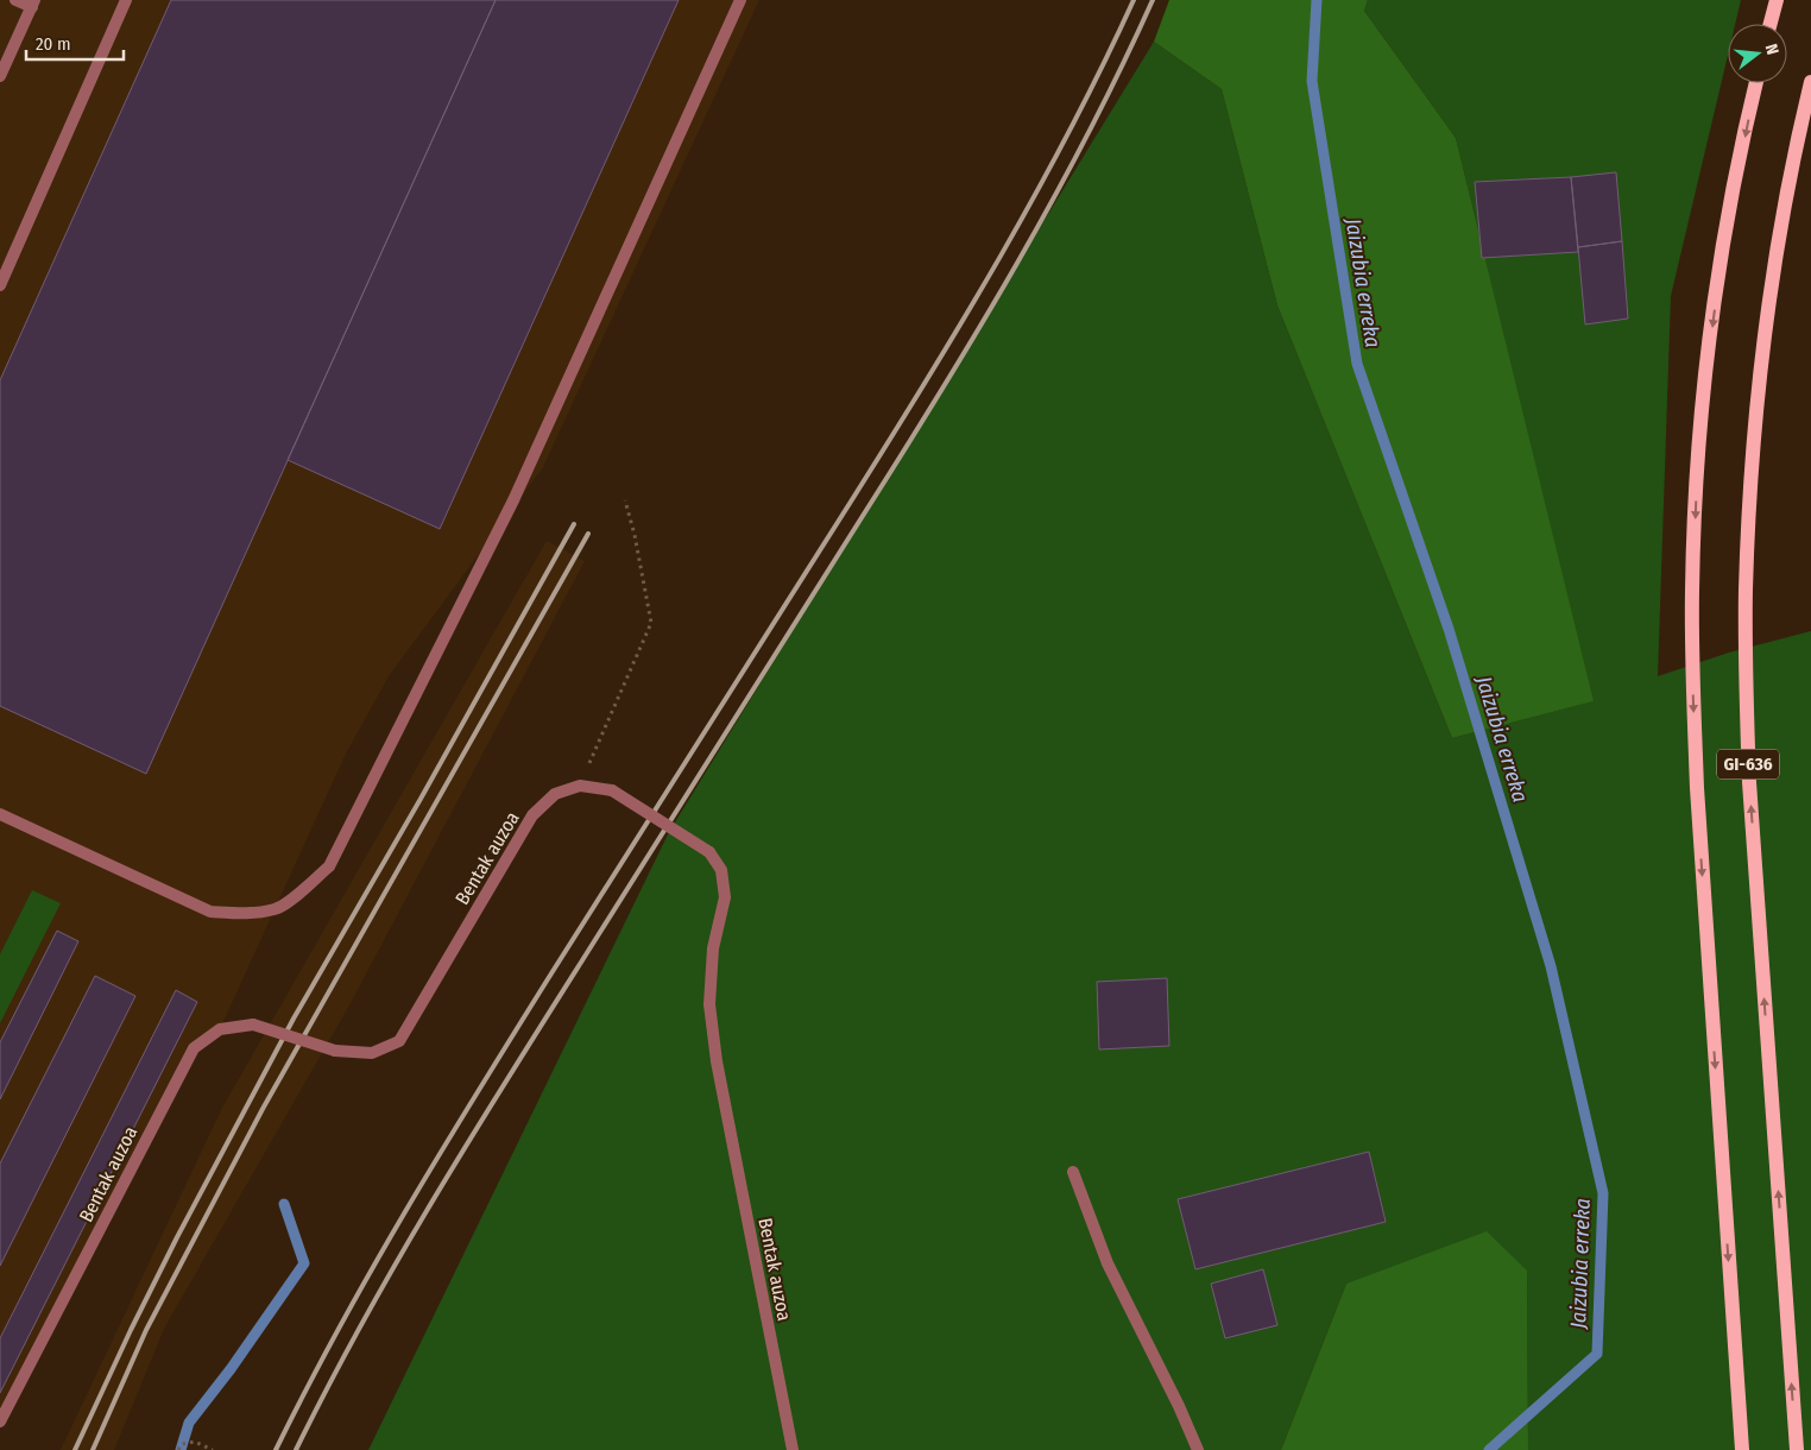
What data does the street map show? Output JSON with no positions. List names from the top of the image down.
{
  "streets": {
    "main road": ["GI-636"],
    "street": ["Bentak auzoa"]
  },
  "water": ["Jaizubia erreka"],
  "scale_bar": "20 m",
  "north": "right"
}
